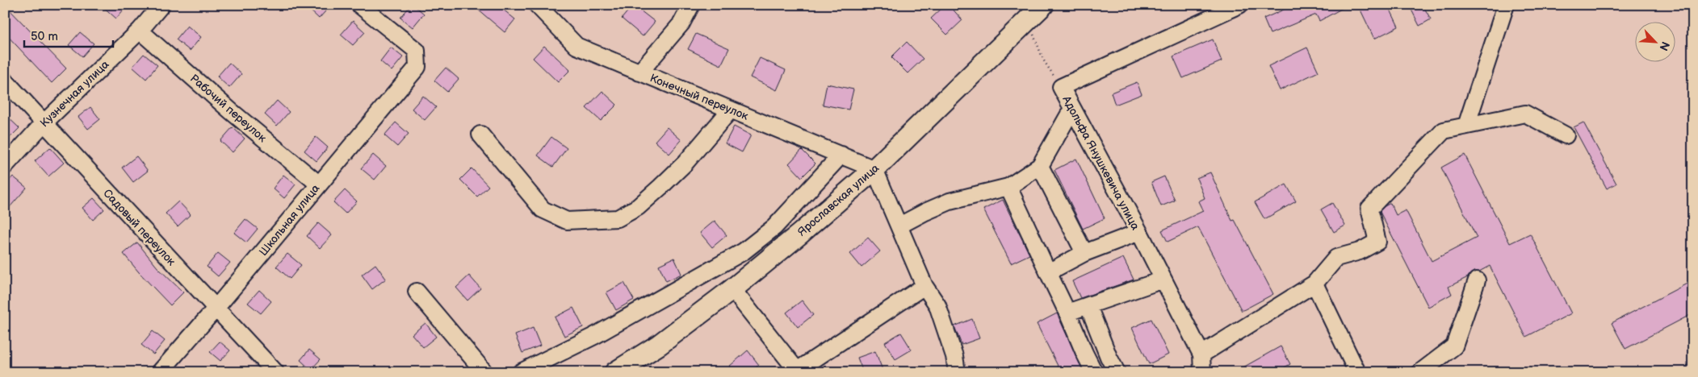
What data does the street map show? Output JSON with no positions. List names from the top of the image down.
{
  "streets": {
    "main road": ["Ярославская улица"],
    "street": [
      "Кузнечная улица",
      "Конечный переулок",
      "Рабочий переулок",
      "Адольфа Янушкевича улица",
      "Школьная улица",
      "Садовый переулок"
    ]
  },
  "crossings": [
    ["Кузнечная улица", "Рабочий переулок"],
    ["Кузнечная улица", "Садовый переулок"],
    ["Конечный переулок", "Ярославская улица"],
    ["Рабочий переулок", "Школьная улица"],
    ["Школьная улица", "Садовый переулок"]
  ],
  "scale_bar": "50 m",
  "north": "bottom right"
}
